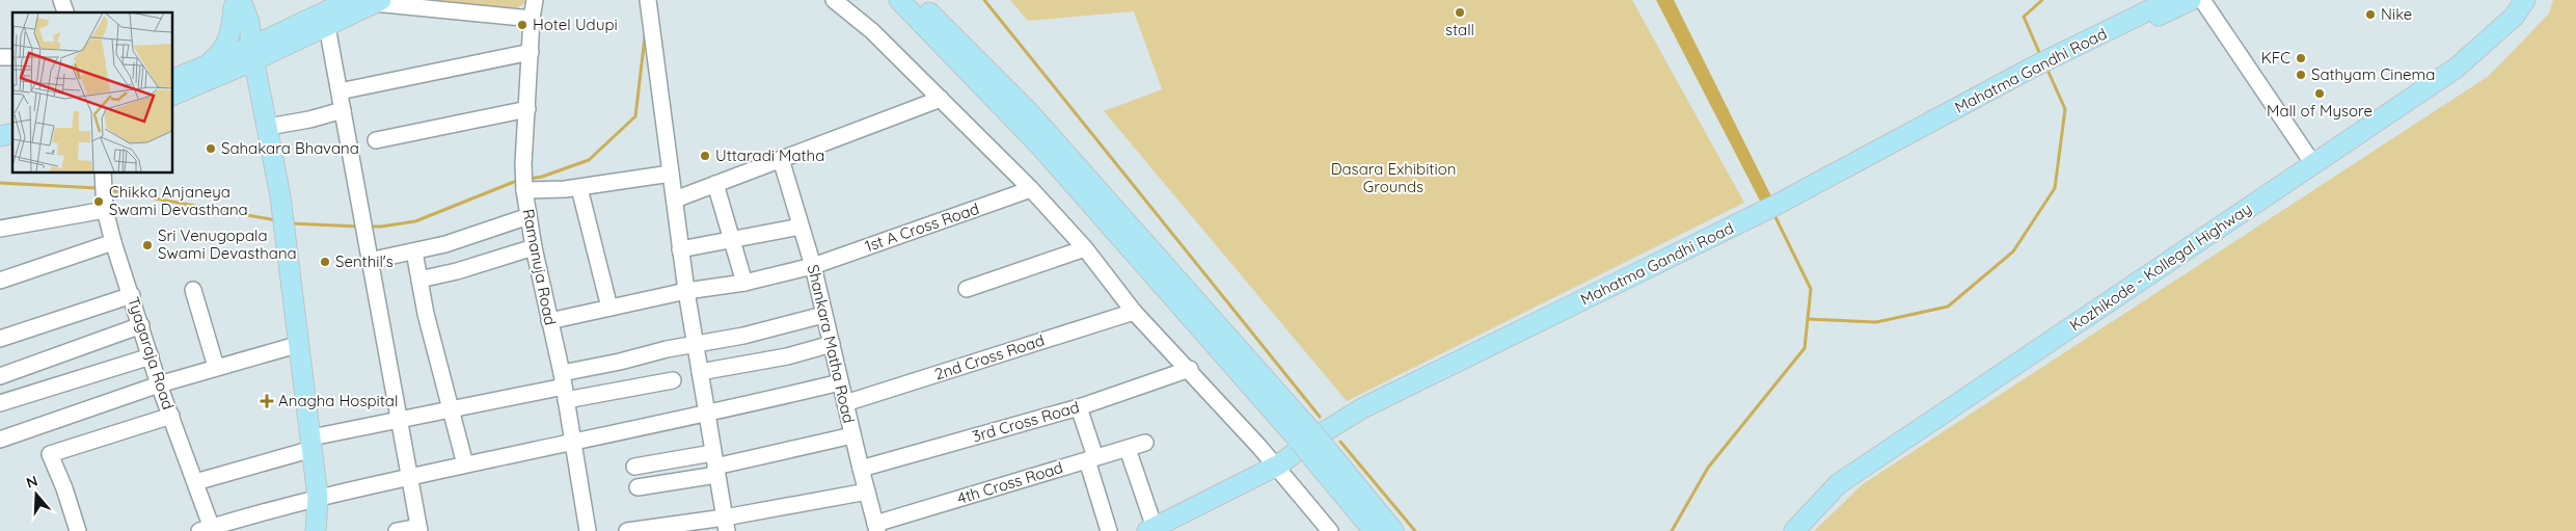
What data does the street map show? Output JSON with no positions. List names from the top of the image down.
{
  "streets": {
    "main road": ["Mahatma Gandhi Road", "Kozhikode - Kollegal Highway"],
    "street": [
      "1st A Cross Road",
      "Ramanuja Road",
      "Shankara Matha Road",
      "Tyagaraja Road",
      "2nd Cross Road",
      "3rd Cross Road",
      "4th Cross Road"
    ]
  },
  "crossings": [
    ["1st A Cross Road", "Ramanuja Road"],
    ["1st A Cross Road", "Shankara Matha Road"],
    ["Shankara Matha Road", "2nd Cross Road"],
    ["Shankara Matha Road", "3rd Cross Road"],
    ["Shankara Matha Road", "4th Cross Road"]
  ],
  "parks": ["Dasara Exhibition Grounds"],
  "places": {
    "other": [
      "stall",
      "Nike",
      "Hotel Udupi",
      "KFC",
      "Sathyam Cinema",
      "Mall of Mysore",
      "Sahakara Bhavana",
      "Uttaradi Matha",
      "Chikka Anjaneya Swami Devasthana",
      "Sri Venugopala Swami Devasthana",
      "Senthil's"
    ],
    "health": ["Anagha Hospital"]
  },
  "north": "top"
}
